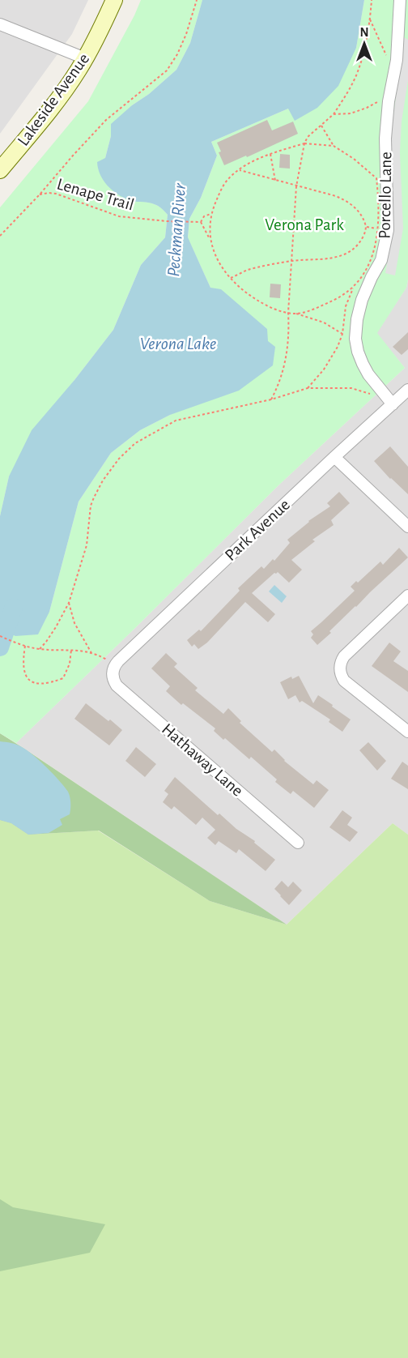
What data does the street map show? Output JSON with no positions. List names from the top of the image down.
{
  "streets": {
    "main road": ["Lakeside Avenue"],
    "street": ["Porcello Lane", "Park Avenue", "Hathaway Lane"],
    "path": ["Lenape Trail"]
  },
  "crossings": [
    ["Porcello Lane", "Park Avenue"],
    ["Park Avenue", "Hathaway Lane"]
  ],
  "water": ["Peckman River", "Verona Lake"],
  "parks": ["Verona Park"],
  "north": "top"
}
